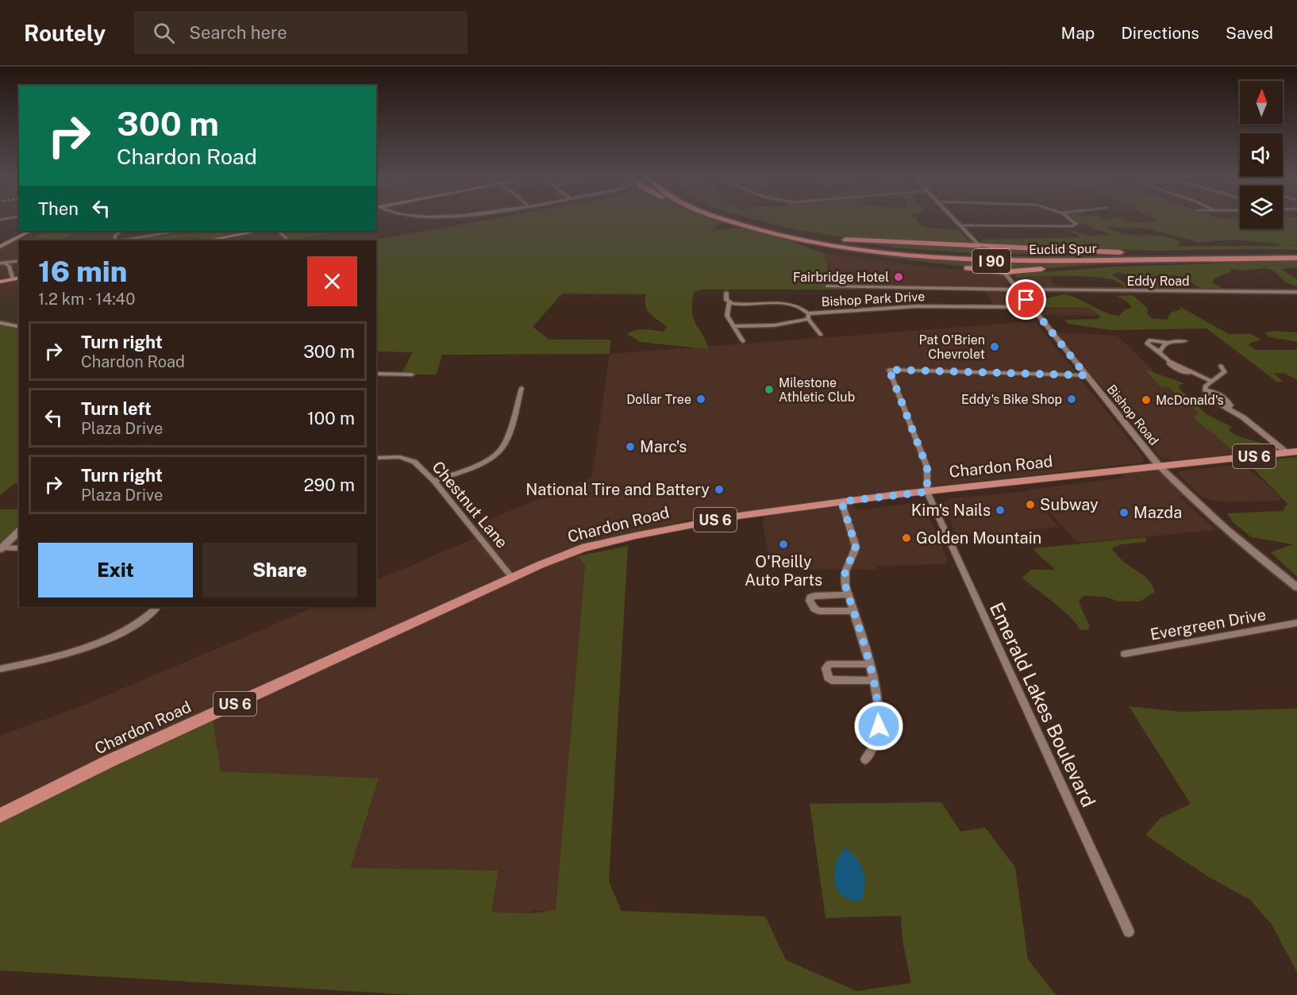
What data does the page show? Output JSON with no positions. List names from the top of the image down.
{
  "streets": {
    "highway": ["Euclid Spur", "I 90"],
    "main road": ["Bishop Road", "US 6", "Chardon Road"],
    "street": [
      "Eddy Road",
      "Bishop Park Drive",
      "Chestnut Lane",
      "Evergreen Drive",
      "Emerald Lakes Boulevard"
    ]
  },
  "crossings": [
    ["Eddy Road", "Bishop Road"],
    ["Bishop Park Drive", "Bishop Road"],
    ["Bishop Road", "Chardon Road"],
    ["Chardon Road", "Chestnut Lane"],
    ["Chardon Road", "Emerald Lakes Boulevard"]
  ],
  "places": [
    "Fairbridge Hotel",
    "Pat O'Brien Chevrolet",
    "Milestone Athletic Club",
    "Dollar Tree",
    "Eddy's Bike Shop",
    "McDonald's",
    "Marc's",
    "National Tire and Battery",
    "Subway",
    "Kim's Nails",
    "Mazda",
    "Golden Mountain",
    "O'Reilly Auto Parts"
  ],
  "north": "top",
  "page": {
    "header": "Routely",
    "search": "Search here",
    "nav": ["Map", "Directions", "Saved"],
    "turn": ["300 m", "Chardon Road"],
    "then": "Then",
    "heading": ["16 min", "1.2 km · 14:40"],
    "list": [
      {
        "name": "Turn right",
        "note": "Chardon Road",
        "value": "300 m"
      },
      {
        "name": "Turn left",
        "note": "Plaza Drive",
        "value": "100 m"
      },
      {
        "name": "Turn right",
        "note": "Plaza Drive",
        "value": "290 m"
      }
    ],
    "buttons": ["Exit", "Share"]
  }
}
